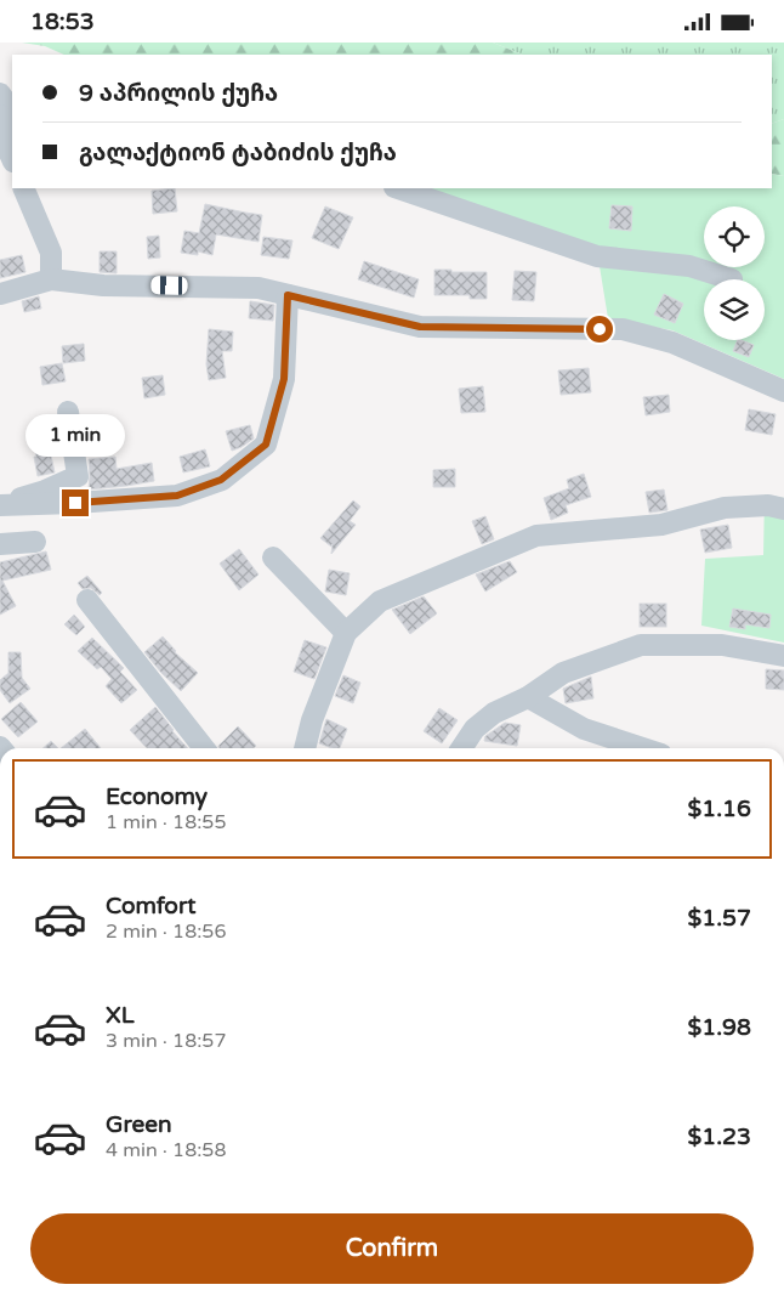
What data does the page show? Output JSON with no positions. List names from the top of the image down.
{
  "page": {
    "status": "18:53",
    "banner": ["9 აპრილის ქუჩა", "გალაქტიონ ტაბიძის ქუჩა"],
    "bubble": "1 min",
    "list": [
      {
        "name": "Economy",
        "note": "1 min · 18:55",
        "value": "$1.16"
      },
      {
        "name": "Comfort",
        "note": "2 min · 18:56",
        "value": "$1.57"
      },
      {
        "name": "XL",
        "note": "3 min · 18:57",
        "value": "$1.98"
      },
      {
        "name": "Green",
        "note": "4 min · 18:58",
        "value": "$1.23"
      }
    ],
    "buttons": "Confirm"
  }
}
